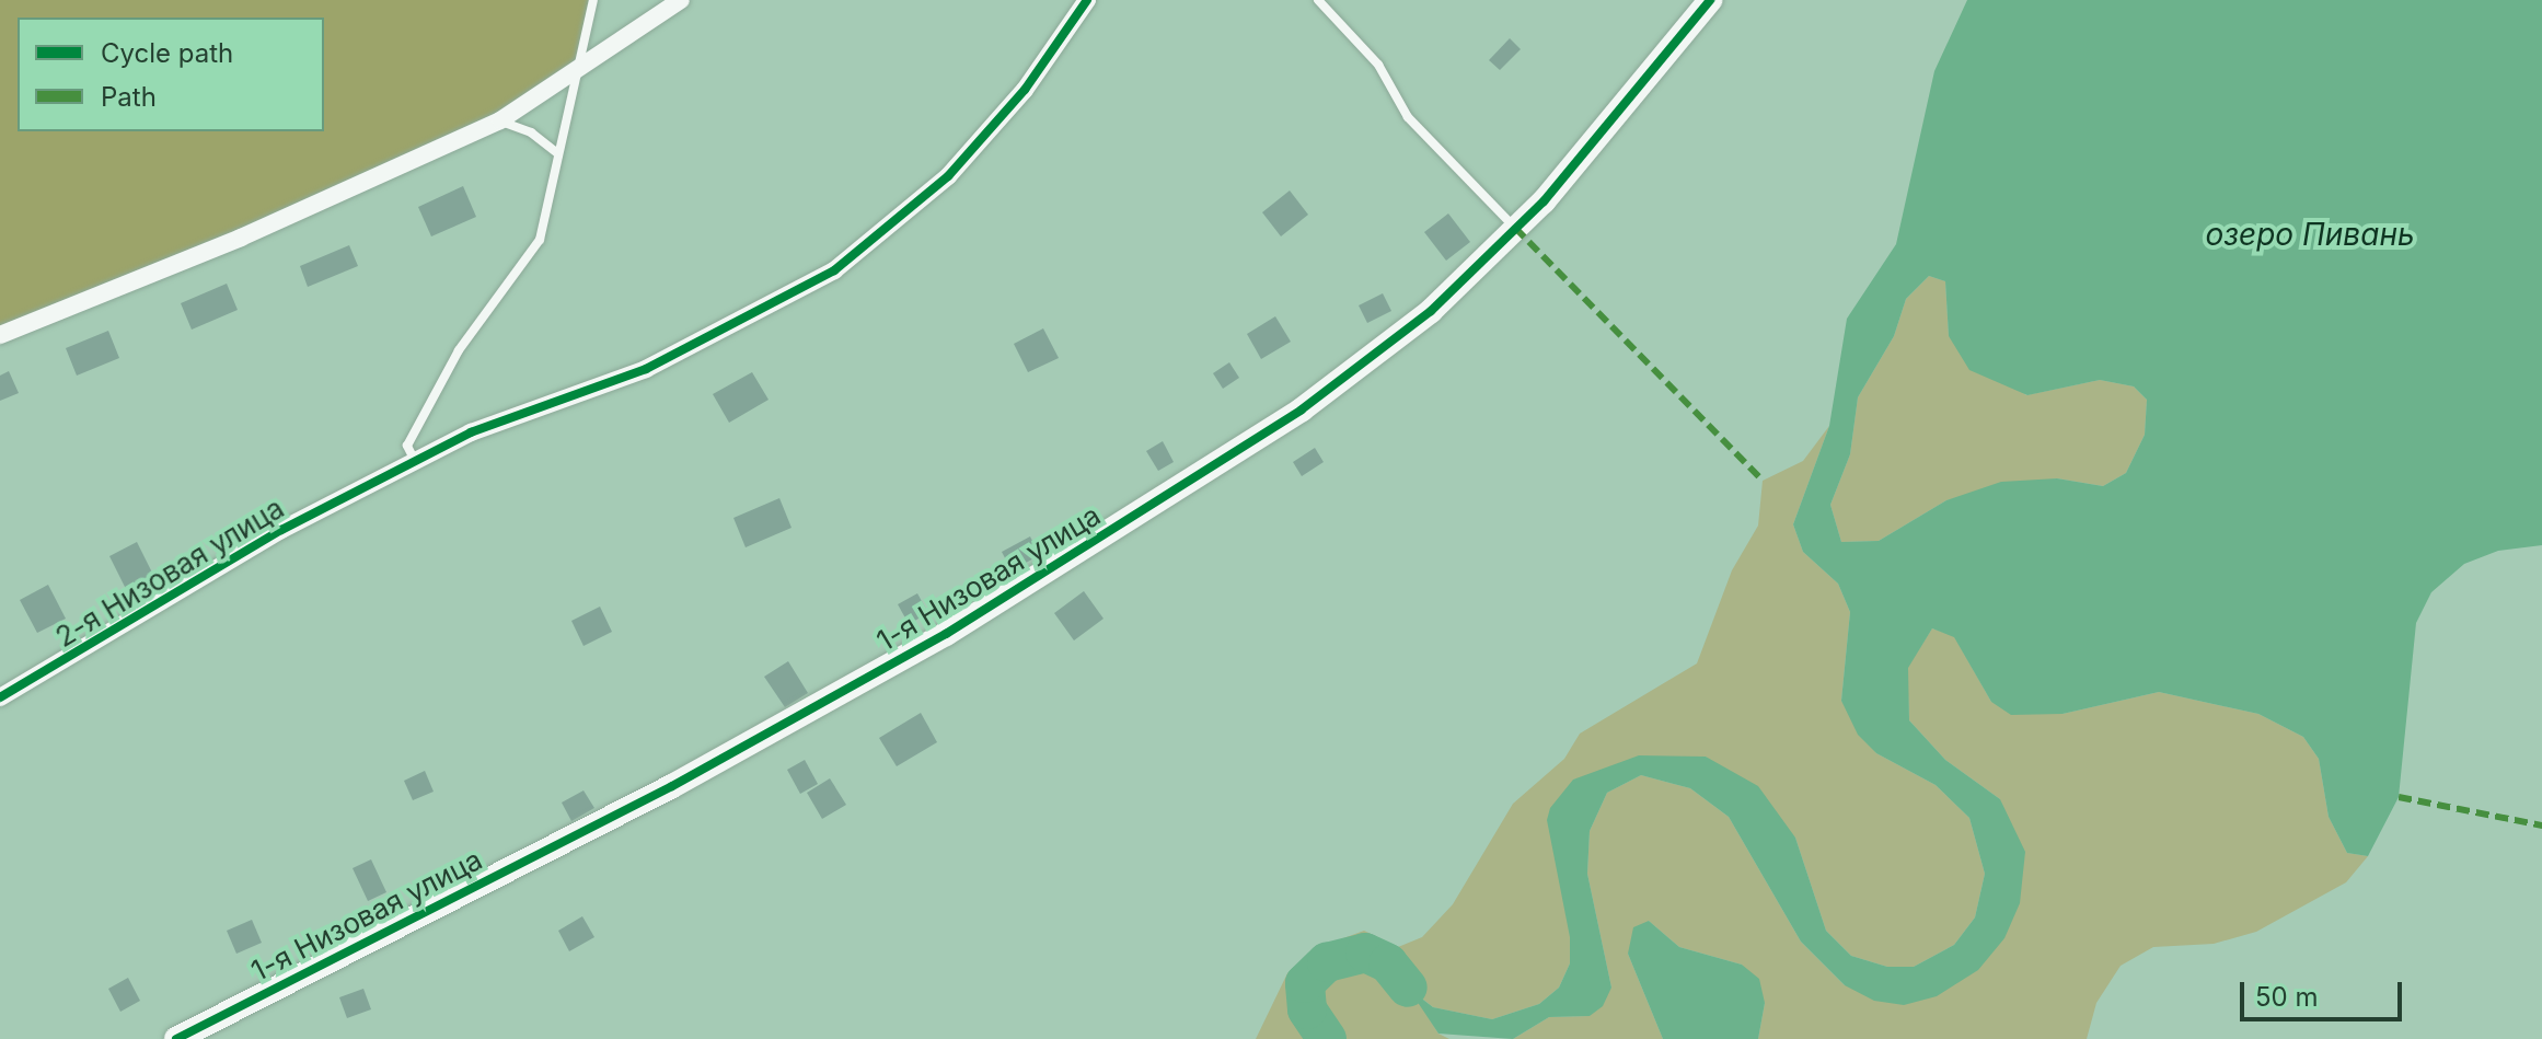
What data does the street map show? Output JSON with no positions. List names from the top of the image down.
{
  "streets": {
    "street": ["2-я Низовая улица", "1-я Низовая улица"]
  },
  "water": ["озеро Пивань"],
  "legend": ["Cycle path", "Path"],
  "scale_bar": "50 m"
}
